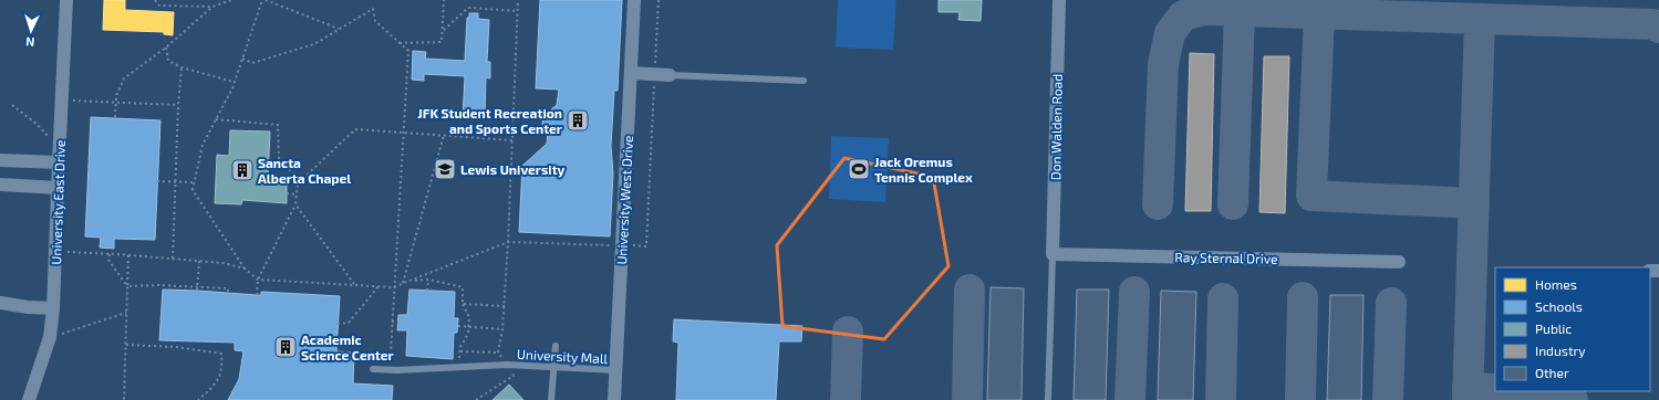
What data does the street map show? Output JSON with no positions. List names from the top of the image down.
{
  "streets": {
    "street": [
      "Don Walden Road",
      "University West Drive",
      "University East Drive",
      "Ray Sternal Drive"
    ],
    "lane": ["University Mall"]
  },
  "crossings": [
    ["Don Walden Road", "Ray Sternal Drive"],
    ["University West Drive", "University Mall"]
  ],
  "places": {
    "building": ["JFK Student Recreation and Sports Center", "Sancta Alberta Chapel", "Academic Science Center"],
    "school or university": ["Lewis University"],
    "sports": ["Jack Oremus Tennis Complex"]
  },
  "legend": [
    "Homes",
    "Schools",
    "Public",
    "Industry",
    "Other"
  ],
  "north": "bottom"
}
